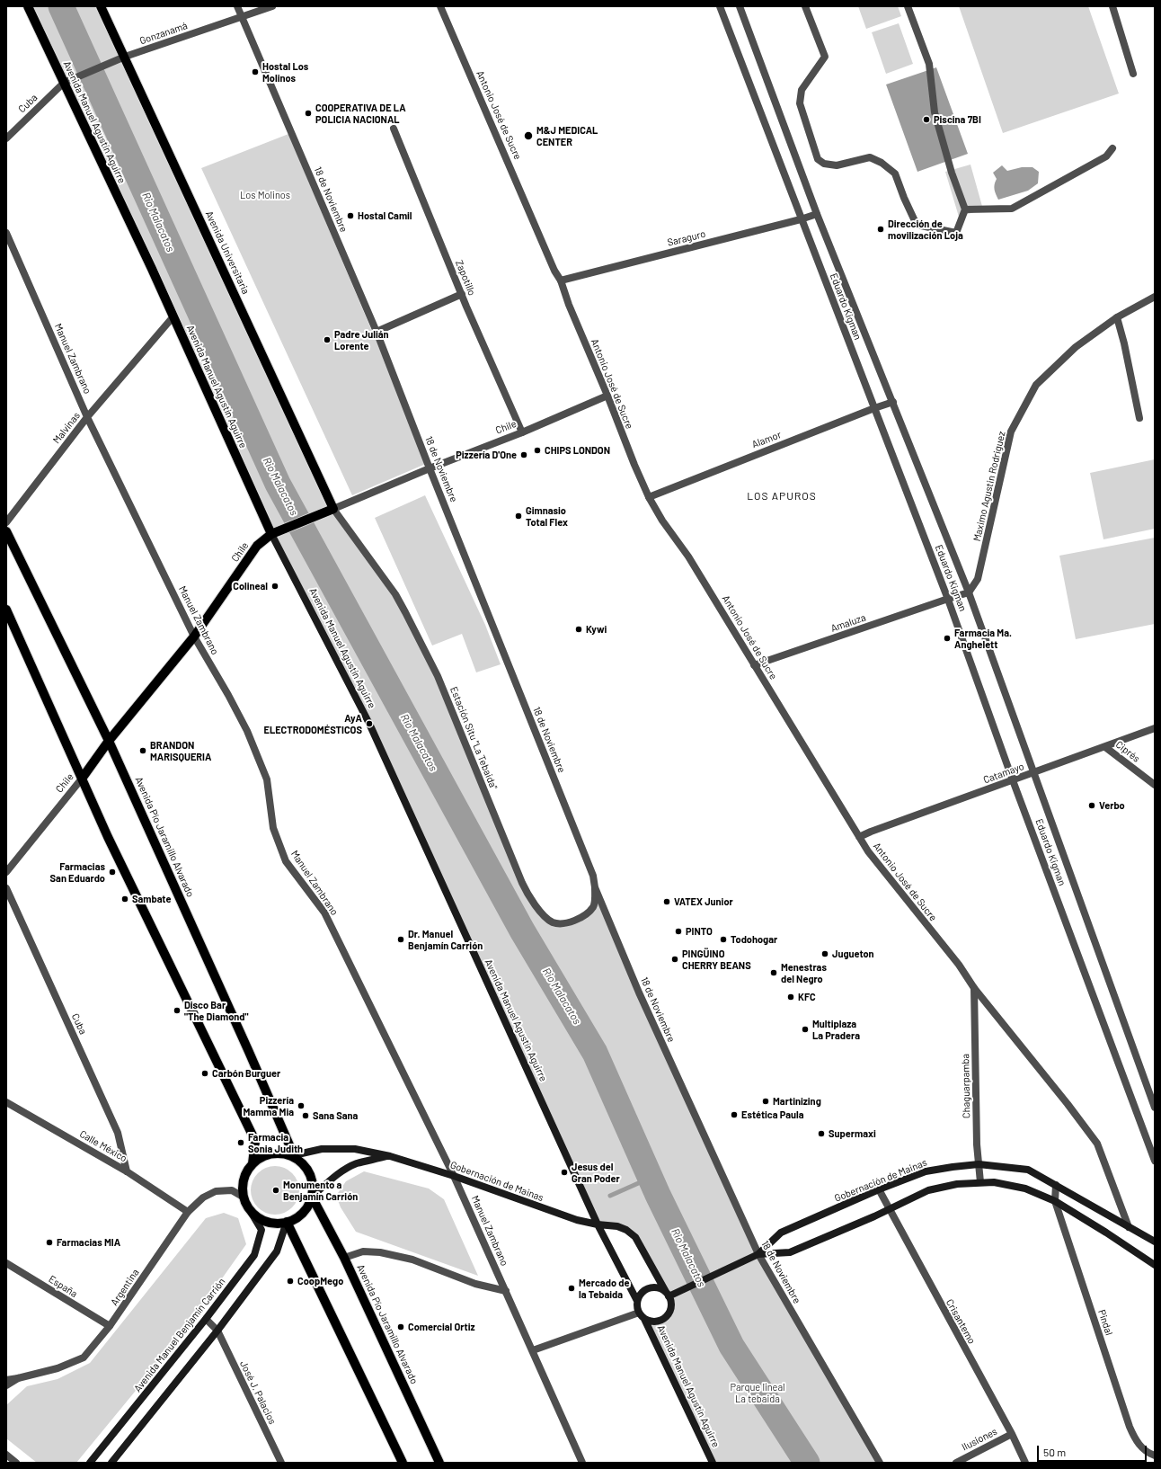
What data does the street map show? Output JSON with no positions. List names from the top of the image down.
{
  "streets": {
    "main road": [
      "Avenida Manuel Agustín Aguirre",
      "Avenida Universitaria",
      "Chile",
      "Avenida Pío Jaramillo Alvarado",
      "Gobernación de Mainas",
      "Avenida Manuel Benjamín Carrión"
    ],
    "street": [
      "Gonzanamá",
      "Cuba",
      "Antonio José de Sucre",
      "18 de Noviembre",
      "Saraguro",
      "Zapotillo",
      "Eduardo Kigman",
      "Manuel Zambrano",
      "Malvinas",
      "Alamor",
      "Maximo Agustin Rodriguez",
      "Amaluza",
      "Estación Situ \"La Tebaida\"",
      "Ciprés",
      "Catamayo",
      "Chaguarpamba",
      "Calle México",
      "España",
      "Argentina",
      "Crisantemo",
      "Pindal",
      "José J. Palacios",
      "Ilusiones"
    ]
  },
  "crossings": [
    ["Gonzanamá", "Cuba"],
    ["Gonzanamá", "Avenida Manuel Agustín Aguirre"],
    ["Gonzanamá", "18 de Noviembre"],
    ["Gonzanamá", "Avenida Universitaria"],
    ["Cuba", "Avenida Manuel Agustín Aguirre"],
    ["Cuba", "Calle México"],
    ["Antonio José de Sucre", "Saraguro"],
    ["Antonio José de Sucre", "Chile"],
    ["Antonio José de Sucre", "Alamor"],
    ["Antonio José de Sucre", "Amaluza"],
    ["Antonio José de Sucre", "Catamayo"],
    ["Antonio José de Sucre", "Chaguarpamba"],
    ["Antonio José de Sucre", "Gobernación de Mainas"],
    ["Avenida Manuel Agustín Aguirre", "Chile"],
    ["Avenida Manuel Agustín Aguirre", "Malvinas"],
    ["Avenida Manuel Agustín Aguirre", "Gobernación de Mainas"],
    ["18 de Noviembre", "Chile"],
    ["18 de Noviembre", "Estación Situ \"La Tebaida\""],
    ["18 de Noviembre", "Gobernación de Mainas"],
    ["Saraguro", "Eduardo Kigman"],
    ["Avenida Universitaria", "Chile"],
    ["Avenida Universitaria", "Estación Situ \"La Tebaida\""],
    ["Zapotillo", "Chile"],
    ["Eduardo Kigman", "Alamor"],
    ["Eduardo Kigman", "Maximo Agustin Rodriguez"],
    ["Eduardo Kigman", "Amaluza"],
    ["Eduardo Kigman", "Catamayo"],
    ["Manuel Zambrano", "Chile"],
    ["Manuel Zambrano", "Malvinas"],
    ["Manuel Zambrano", "Gobernación de Mainas"],
    ["Chile", "Estación Situ \"La Tebaida\""],
    ["Chile", "Avenida Pío Jaramillo Alvarado"],
    ["Maximo Agustin Rodriguez", "Amaluza"],
    ["Ciprés", "Catamayo"],
    ["Avenida Pío Jaramillo Alvarado", "Gobernación de Mainas"],
    ["Avenida Pío Jaramillo Alvarado", "Argentina"],
    ["Avenida Pío Jaramillo Alvarado", "Avenida Manuel Benjamín Carrión"],
    ["Chaguarpamba", "Gobernación de Mainas"],
    ["Calle México", "Argentina"],
    ["Gobernación de Mainas", "Argentina"],
    ["Gobernación de Mainas", "Crisantemo"],
    ["Gobernación de Mainas", "Pindal"],
    ["Gobernación de Mainas", "Avenida Manuel Benjamín Carrión"],
    ["España", "Argentina"],
    ["Argentina", "Avenida Manuel Benjamín Carrión"],
    ["Crisantemo", "Ilusiones"]
  ],
  "districts": ["LOS APUROS"],
  "water": ["Rio Malacatos"],
  "parks": ["Los Molinos", "Parque lineal La tebaida"],
  "places": [
    "Hostal Los Molinos",
    "COOPERATIVA DE LA POLICIA NACIONAL",
    "Piscina 7BI",
    "M&J MEDICAL CENTER",
    "Hostal Camil",
    "Dirección de movilización Loja",
    "Padre Julián Lorente",
    "CHIPS LONDON",
    "Pizzería D'One",
    "Gimnasio Total Flex",
    "Colineal",
    "Kywi",
    "Farmacia Ma. Anghelett",
    "AyA ELECTRODOMÉSTICOS",
    "BRANDON MARISQUERIA",
    "Verbo",
    "Farmacias San Eduardo",
    "Sambate",
    "VATEX Junior",
    "PINTO",
    "Dr. Manuel Benjamín Carrión",
    "Todohogar",
    "Jugueton",
    "PINGÜINO CHERRY BEANS",
    "Menestras del Negro",
    "KFC",
    "Disco Bar \"The Diamond\"",
    "Multiplaza La Pradera",
    "Carbón Burguer",
    "Martinizing",
    "Pizzería Mamma Mia",
    "Estética Paula",
    "Sana Sana",
    "Supermaxi",
    "Farmacia Sonia Judith",
    "Jesus del Gran Poder",
    "Monumento a Benjamín Carrión",
    "Farmacias MIA",
    "CoopMego",
    "Mercado de la Tebaida",
    "Comercial Ortiz"
  ],
  "scale_bar": "50 m"
}
